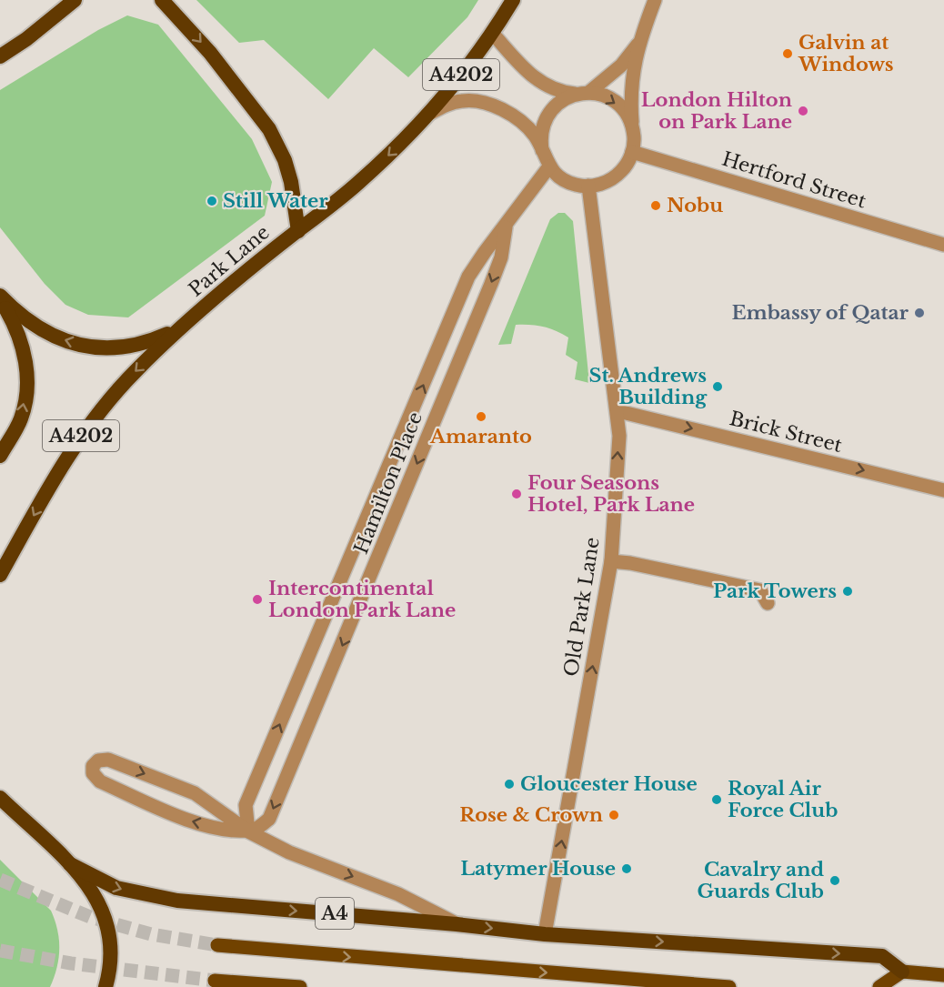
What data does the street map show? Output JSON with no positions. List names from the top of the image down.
{
  "streets": {
    "highway": ["A4202", "Park Lane", "A4"],
    "street": [
      "Hertford Street",
      "Brick Street",
      "Hamilton Place",
      "Old Park Lane"
    ]
  },
  "crossings": [
    ["A4202", "Park Lane"],
    ["Hertford Street", "Hamilton Place"],
    ["Hertford Street", "Old Park Lane"],
    ["Brick Street", "Old Park Lane"],
    ["Hamilton Place", "Old Park Lane"],
    ["Old Park Lane", "A4"]
  ],
  "one_way": ["Park Lane", "Brick Street", "Old Park Lane"],
  "places": [
    "Galvin at Windows",
    "London Hilton on Park Lane",
    "Still Water",
    "Nobu",
    "Embassy of Qatar",
    "St. Andrews Building",
    "Amaranto",
    "Four Seasons Hotel, Park Lane",
    "Park Towers",
    "Intercontinental London Park Lane",
    "Gloucester House",
    "Royal Air Force Club",
    "Rose & Crown",
    "Latymer House",
    "Cavalry and Guards Club"
  ]
}
